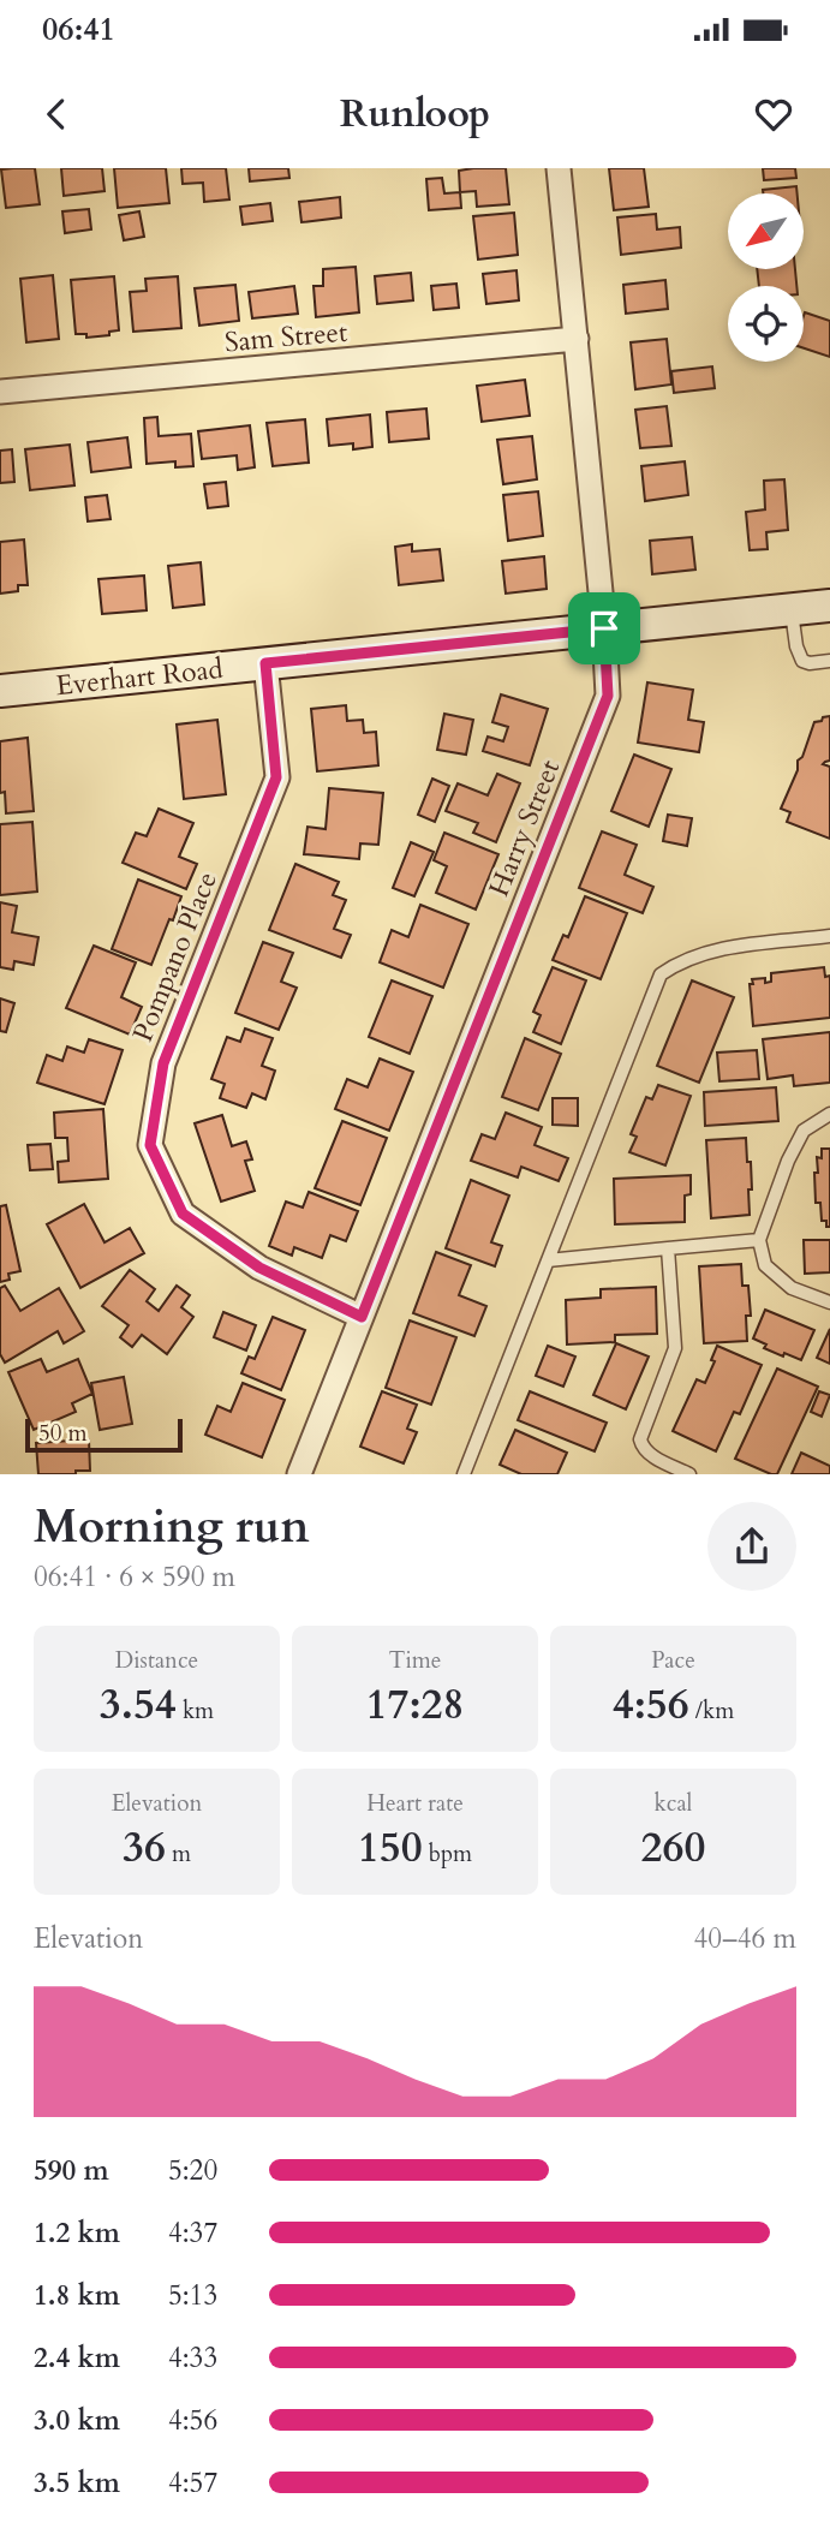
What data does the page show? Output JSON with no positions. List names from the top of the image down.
{
  "streets": {
    "main road": ["Everhart Road"],
    "street": ["Sam Street", "Harry Street", "Pompano Place"]
  },
  "crossings": [
    ["Sam Street", "Harry Street"],
    ["Everhart Road", "Harry Street"],
    ["Everhart Road", "Pompano Place"],
    ["Harry Street", "Pompano Place"]
  ],
  "scale_bar": "50 m",
  "north": "bottom left",
  "page": {
    "status": "06:41",
    "header": "Runloop",
    "scale": "50 m",
    "heading": ["Morning run", "06:41 · 6 × 590 m"],
    "stats": [
      ["Distance", "3.54 km"],
      ["Time", "17:28"],
      ["Pace", "4:56 /km"],
      ["Elevation", "36 m"],
      ["Heart rate", "150 bpm"],
      ["kcal", "260"]
    ],
    "chart": ["Elevation", "40–46 m"],
    "list": [
      {
        "name": "590 m",
        "note": "5:20"
      },
      {
        "name": "1.2 km",
        "note": "4:37"
      },
      {
        "name": "1.8 km",
        "note": "5:13"
      },
      {
        "name": "2.4 km",
        "note": "4:33"
      },
      {
        "name": "3.0 km",
        "note": "4:56"
      },
      {
        "name": "3.5 km",
        "note": "4:57"
      }
    ]
  }
}
